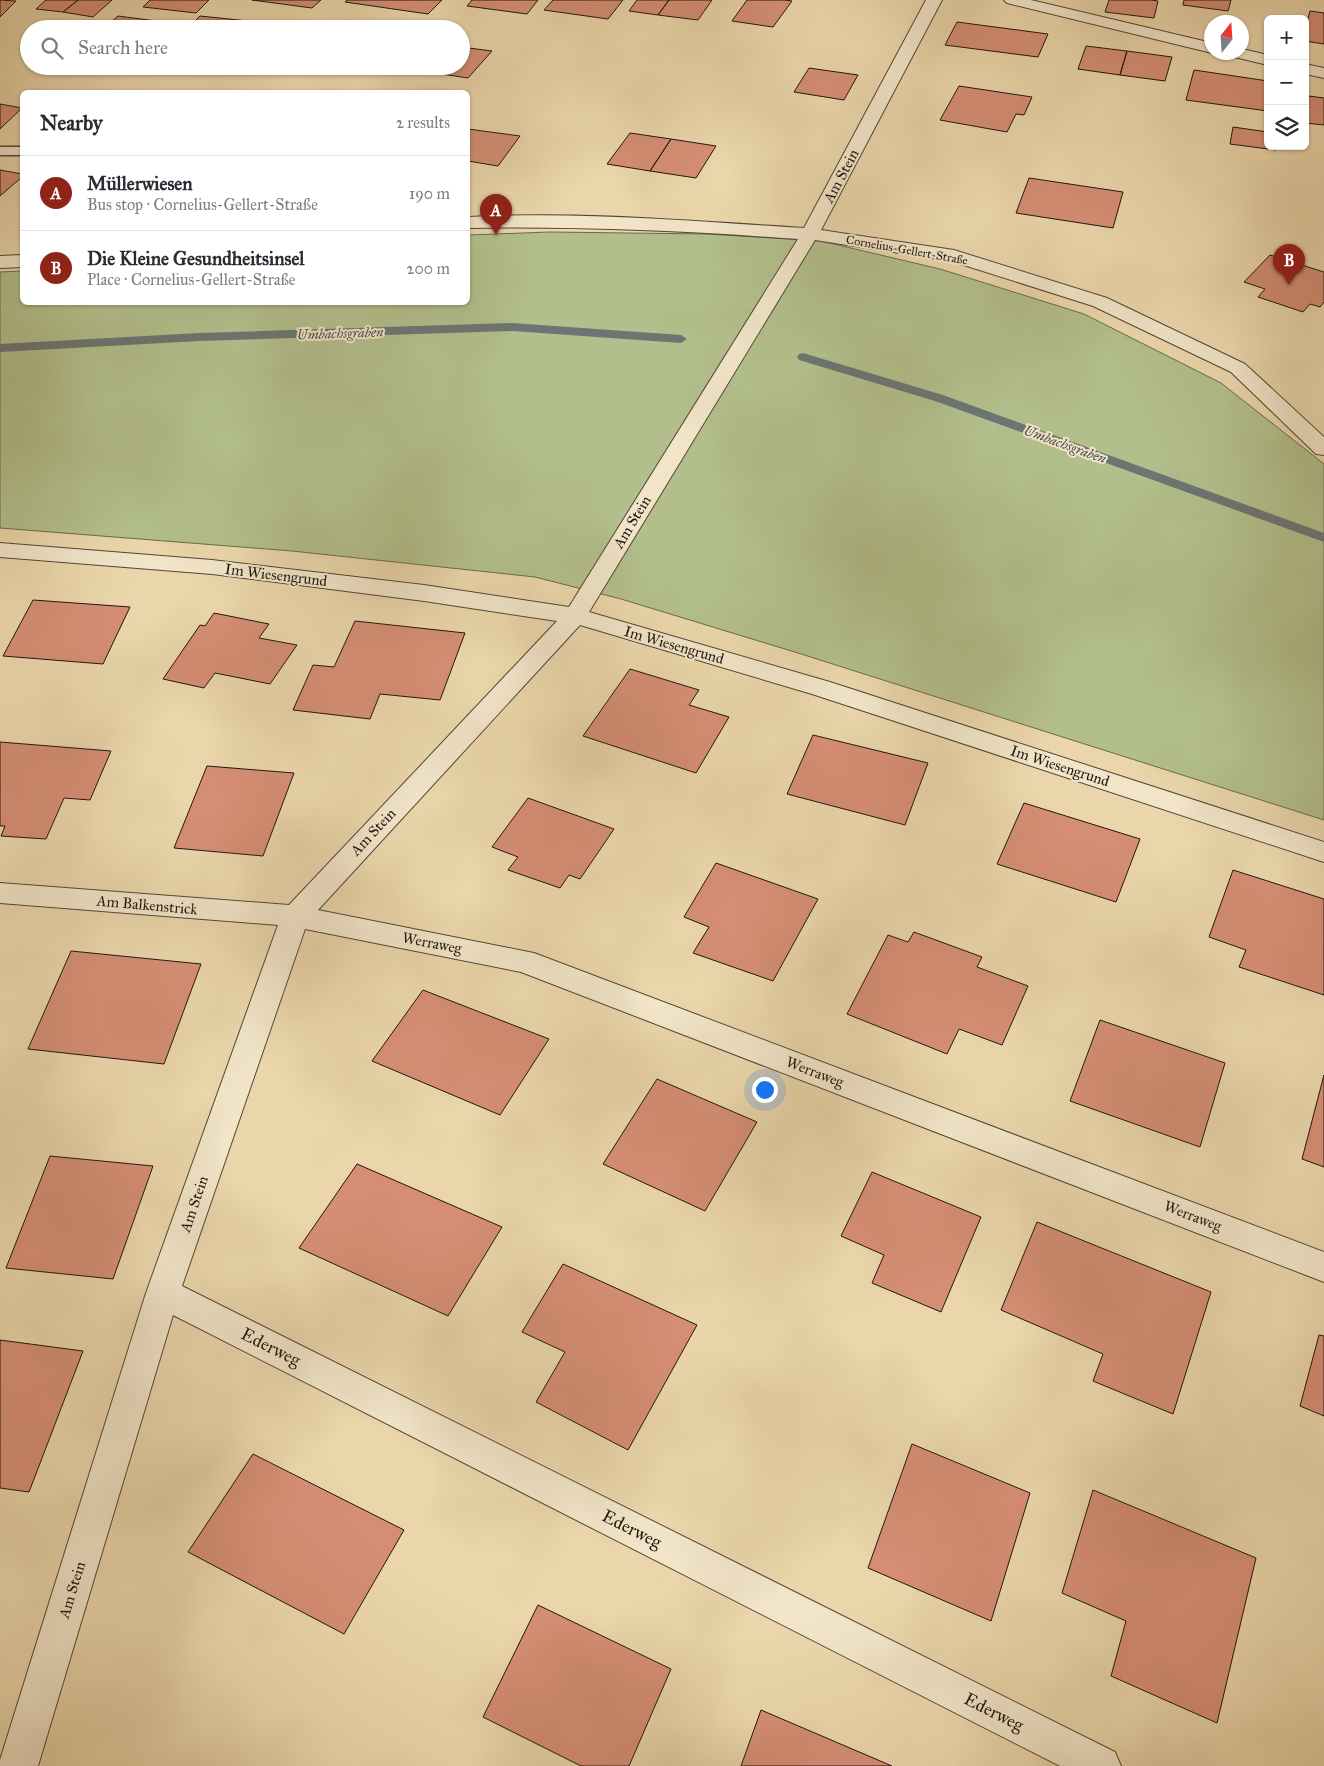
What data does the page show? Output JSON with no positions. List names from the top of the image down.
{
  "streets": {
    "street": [
      "Am Stein",
      "Cornelius-Gellert-Straße",
      "Im Wiesengrund",
      "Am Balkenstrick",
      "Werraweg",
      "Ederweg"
    ]
  },
  "crossings": [
    ["Am Stein", "Cornelius-Gellert-Straße"],
    ["Am Stein", "Im Wiesengrund"],
    ["Am Stein", "Am Balkenstrick"],
    ["Am Stein", "Werraweg"],
    ["Am Stein", "Ederweg"],
    ["Am Balkenstrick", "Werraweg"]
  ],
  "water": ["Umbachsgraben"],
  "north": "top",
  "page": {
    "map_buttons": ["+", "−"],
    "search": "Search here",
    "heading": ["Nearby", "2 results"],
    "list": [
      {
        "mark": "A",
        "name": "Müllerwiesen",
        "note": "Bus stop · Cornelius-Gellert-Straße",
        "value": "190 m"
      },
      {
        "mark": "B",
        "name": "Die Kleine Gesundheitsinsel",
        "note": "Place · Cornelius-Gellert-Straße",
        "value": "200 m"
      }
    ],
    "pins": ["A", "B"]
  }
}
